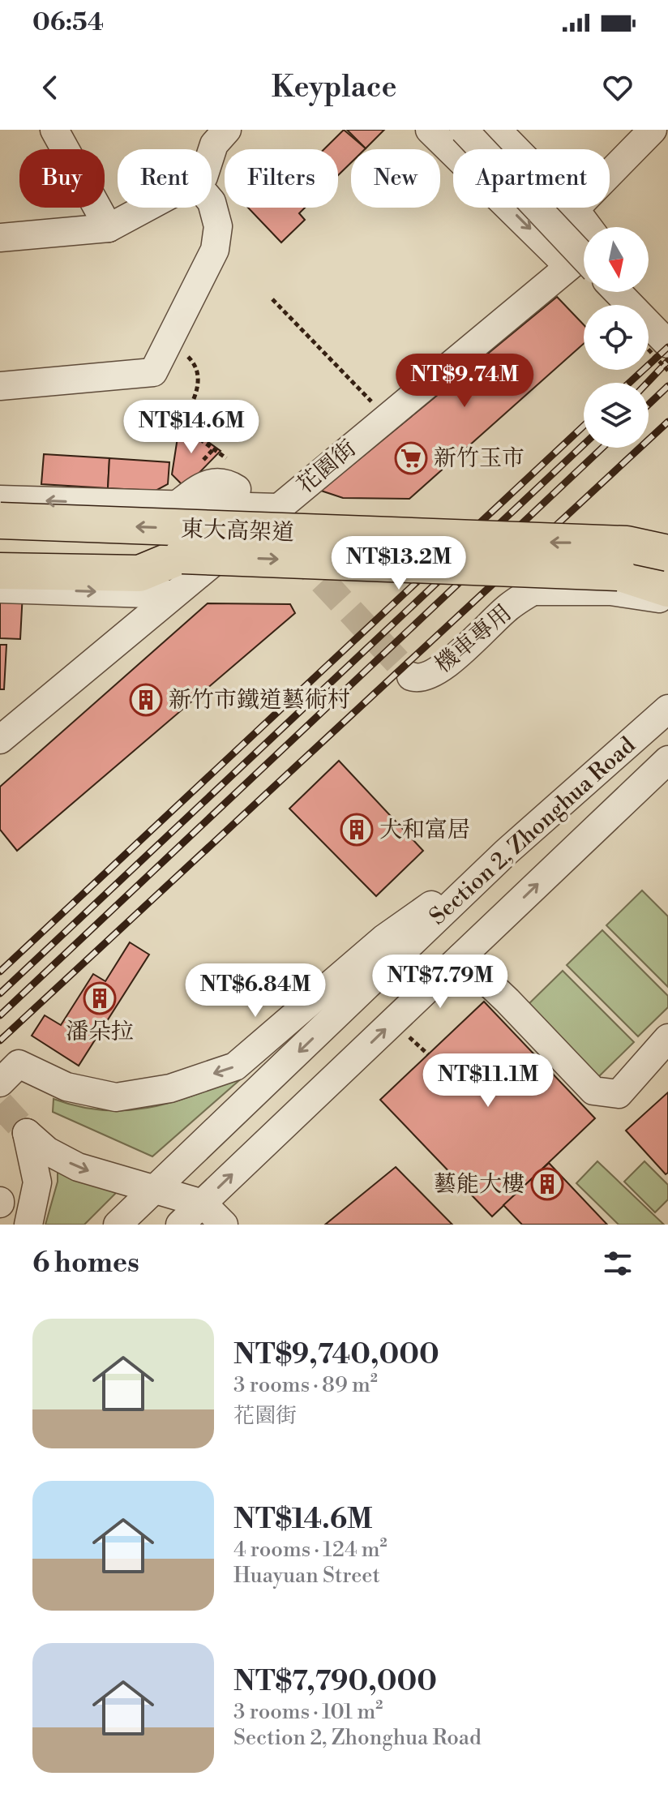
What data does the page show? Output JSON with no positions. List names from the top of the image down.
{
  "streets": {
    "main road": ["東大高架道"],
    "street": ["花園街", "機車專用", "Section 2, Zhonghua Road"]
  },
  "places": {
    "supermarket": ["新竹玉市"],
    "building": [
      "新竹市鐵道藝術村",
      "大和富居",
      "潘朵拉",
      "藝能大樓"
    ]
  },
  "north": "bottom",
  "page": {
    "status": "06:54",
    "header": "Keyplace",
    "chip": [
      "Buy",
      "Rent",
      "Filters",
      "New",
      "Apartment"
    ],
    "price": [
      "NT$9.74M",
      "NT$14.6M",
      "NT$13.2M",
      "NT$7.79M",
      "NT$6.84M",
      "NT$11.1M"
    ],
    "heading": "6 homes",
    "list": [
      {
        "name": "NT$9,740,000",
        "note": "3 rooms · 89 m² · 花園街"
      },
      {
        "name": "NT$14.6M",
        "note": "4 rooms · 124 m² · Huayuan Street"
      },
      {
        "name": "NT$7,790,000",
        "note": "3 rooms · 101 m² · Section 2, Zhonghua Road"
      }
    ]
  }
}
